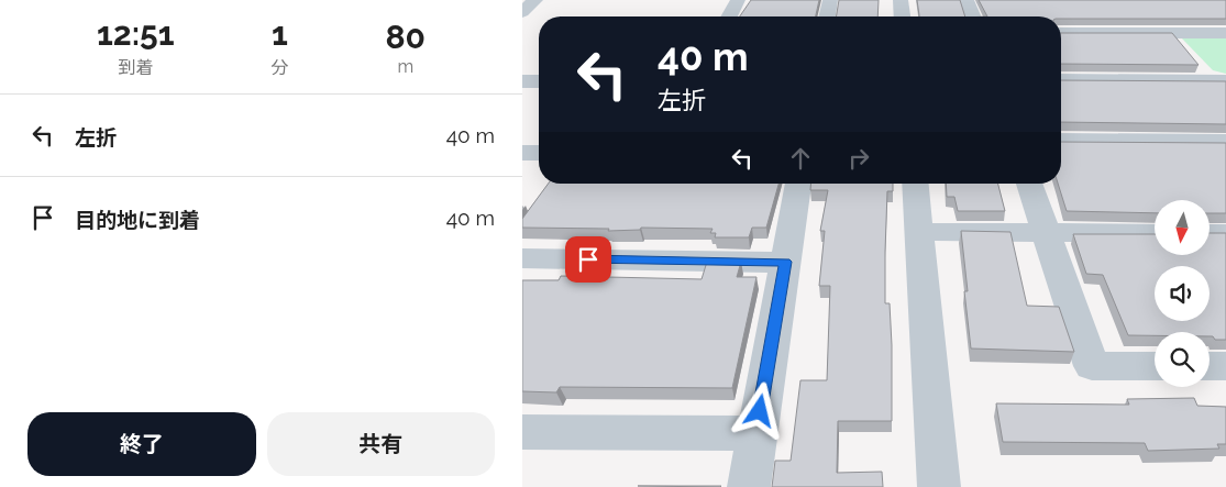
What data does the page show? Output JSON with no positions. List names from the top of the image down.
{
  "north": "bottom",
  "page": {
    "eta": [
      "12:51",
      "到着",
      "1",
      "分",
      "80",
      "m"
    ],
    "turn": ["40 m", "左折"],
    "list": [
      {
        "name": "左折",
        "value": "40 m"
      },
      {
        "name": "目的地に到着",
        "value": "40 m"
      }
    ],
    "buttons": ["終了", "共有"]
  }
}
